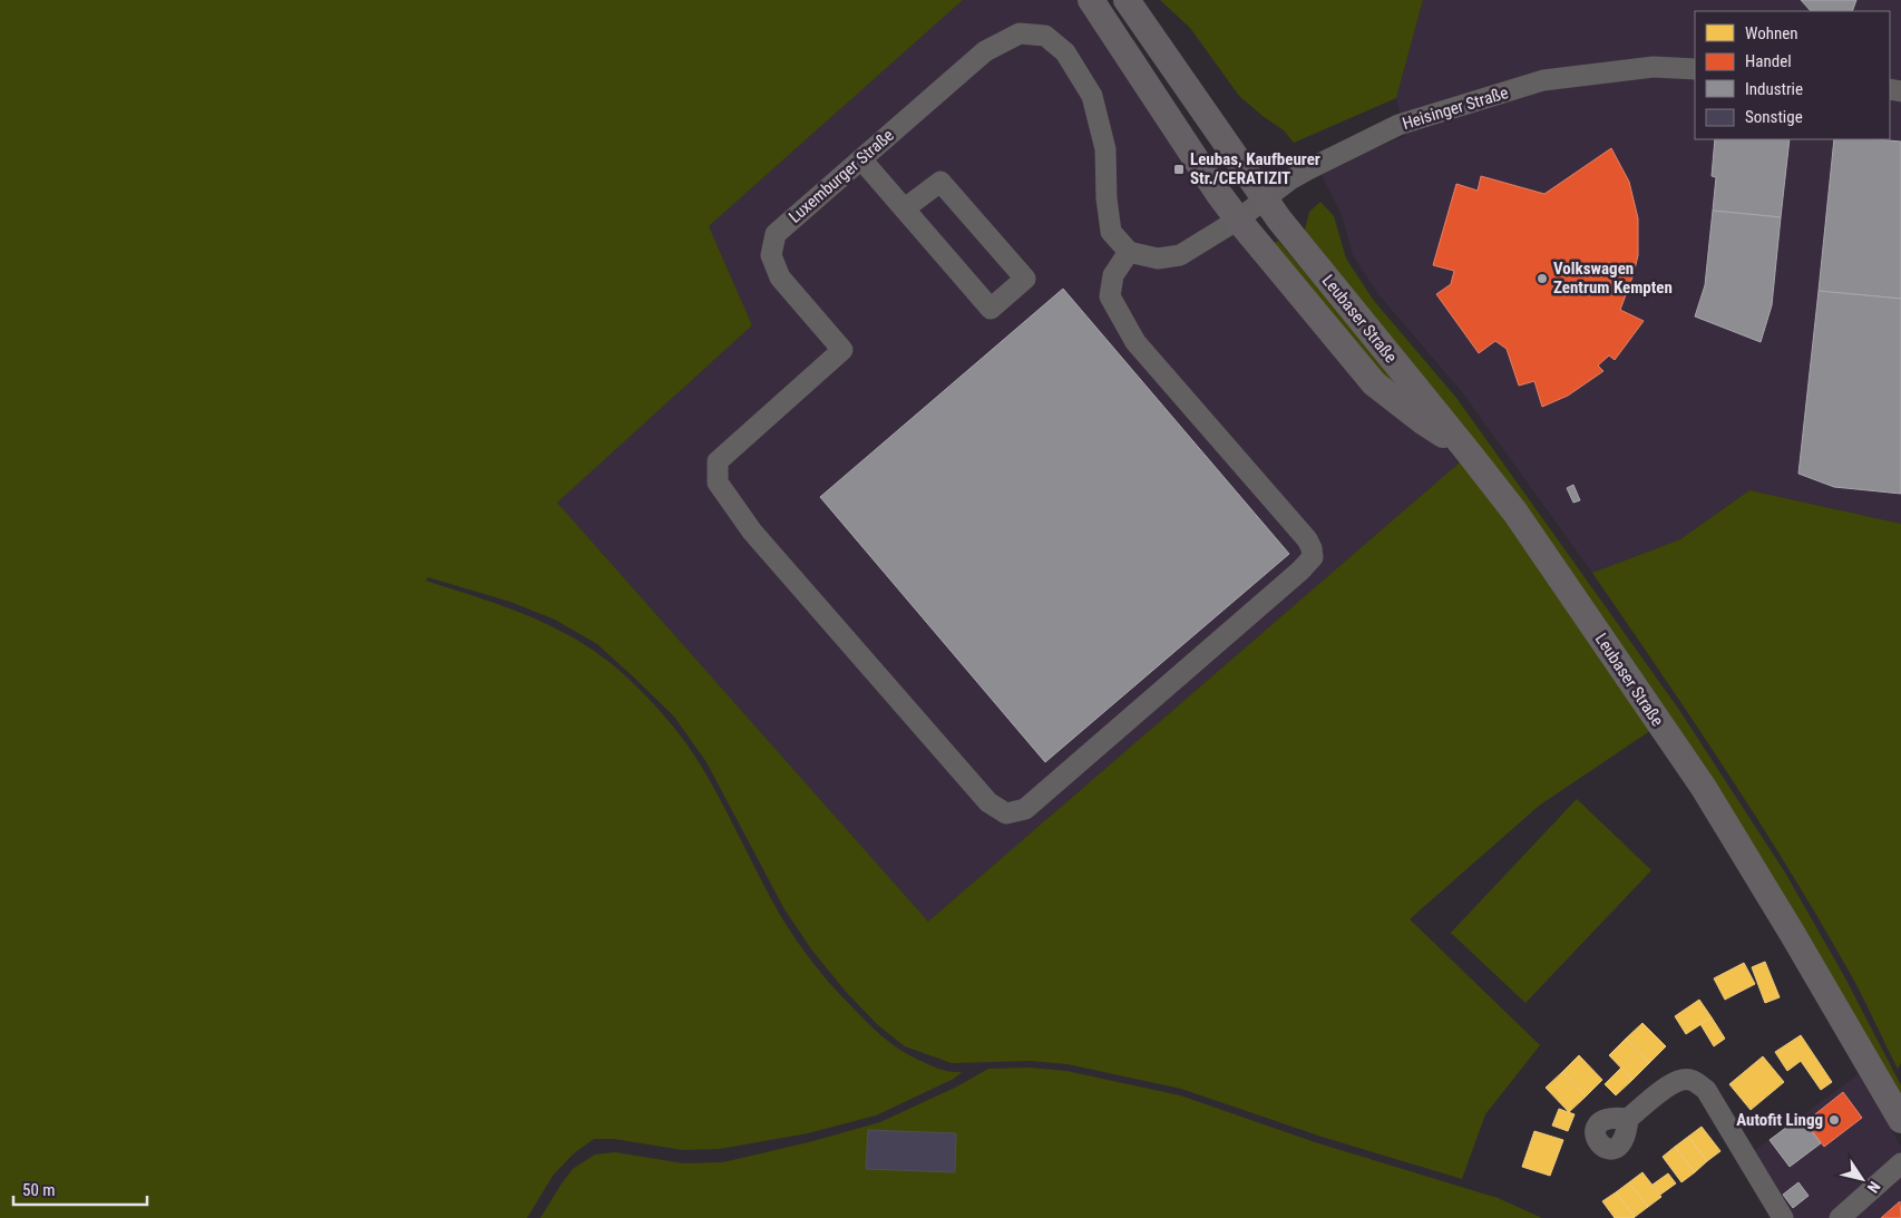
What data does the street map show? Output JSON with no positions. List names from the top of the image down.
{
  "streets": {
    "main road": ["Leubaser Straße"],
    "street": ["Heisinger Straße", "Luxemburger Straße"]
  },
  "crossings": [
    ["Heisinger Straße", "Luxemburger Straße"],
    ["Heisinger Straße", "Leubaser Straße"]
  ],
  "places": {
    "transit": ["Leubas, Kaufbeurer Str./CERATIZIT"],
    "other": ["Volkswagen Zentrum Kempten", "Autofit Lingg"]
  },
  "legend": [
    "Wohnen",
    "Handel",
    "Industrie",
    "Sonstige"
  ],
  "scale_bar": "50 m",
  "north": "bottom right"
}
